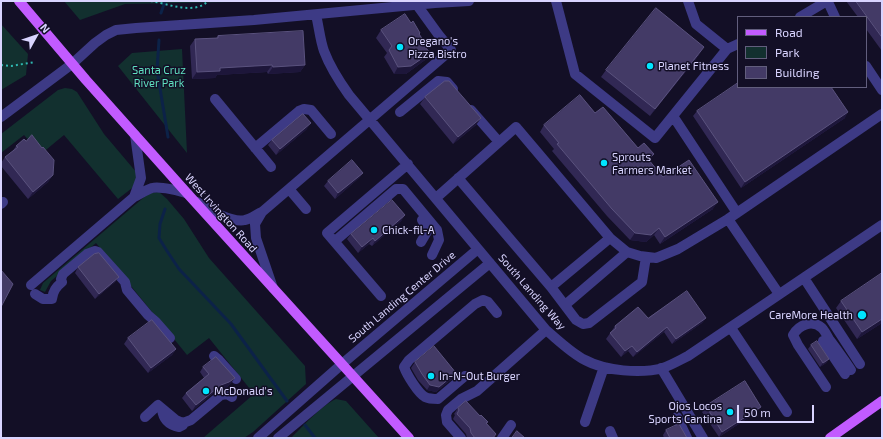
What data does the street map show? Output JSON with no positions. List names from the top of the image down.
{
  "streets": {
    "main road": ["West Irvington Road"],
    "street": ["South Landing Way", "South Landing Center Drive"]
  },
  "crossings": [
    ["West Irvington Road", "South Landing Center Drive"],
    ["South Landing Way", "South Landing Center Drive"]
  ],
  "parks": ["Santa Cruz River Park"],
  "places": [
    "Oregano's Pizza Bistro",
    "Planet Fitness",
    "Sprouts Farmers Market",
    "Chick-fil-A",
    "CareMore Health",
    "In-N-Out Burger",
    "McDonald's",
    "Ojos Locos Sports Cantina"
  ],
  "legend": ["Road", "Park", "Building"],
  "scale_bar": "50 m",
  "north": "top right"
}
